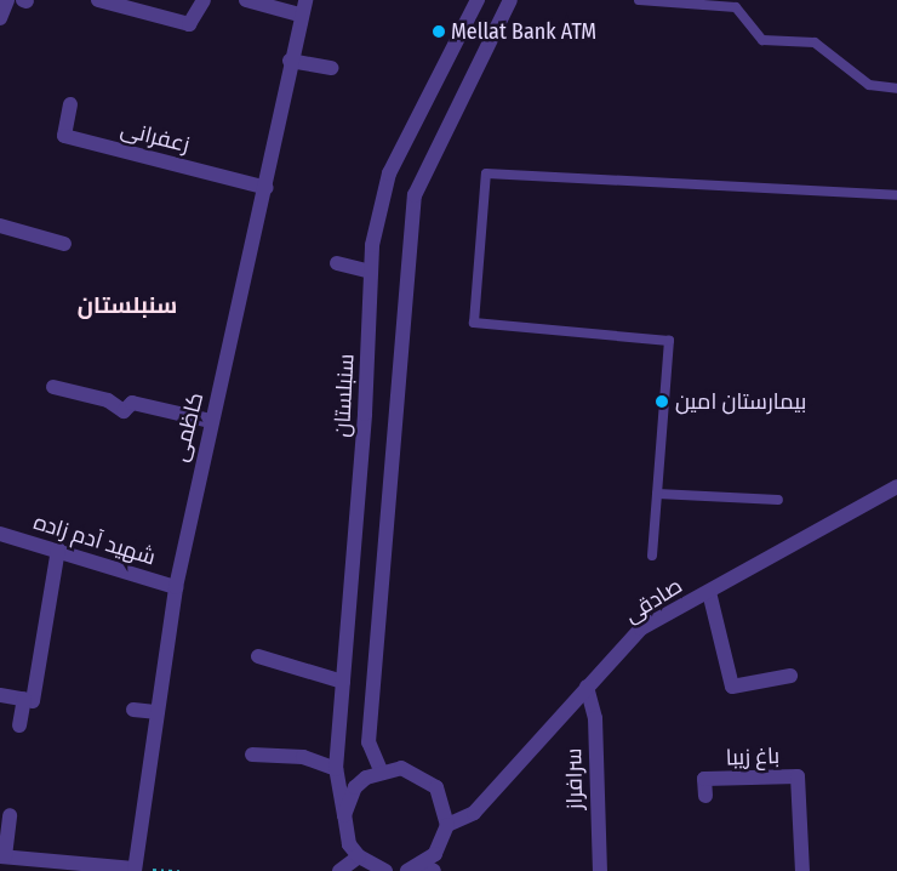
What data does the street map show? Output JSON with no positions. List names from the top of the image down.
{
  "streets": {
    "street": [
      "زعفرانی",
      "سنبلستان",
      "کاظمی",
      "شهید آدم زاده",
      "صادقی",
      "باغ زیبا",
      "سرافراز"
    ]
  },
  "crossings": [
    ["زعفرانی", "کاظمی"],
    ["کاظمی", "شهید آدم زاده"],
    ["صادقی", "سرافراز"]
  ],
  "districts": ["سنبلستان"],
  "places": ["Mellat Bank ATM", "بیمارستان امین"]
}
